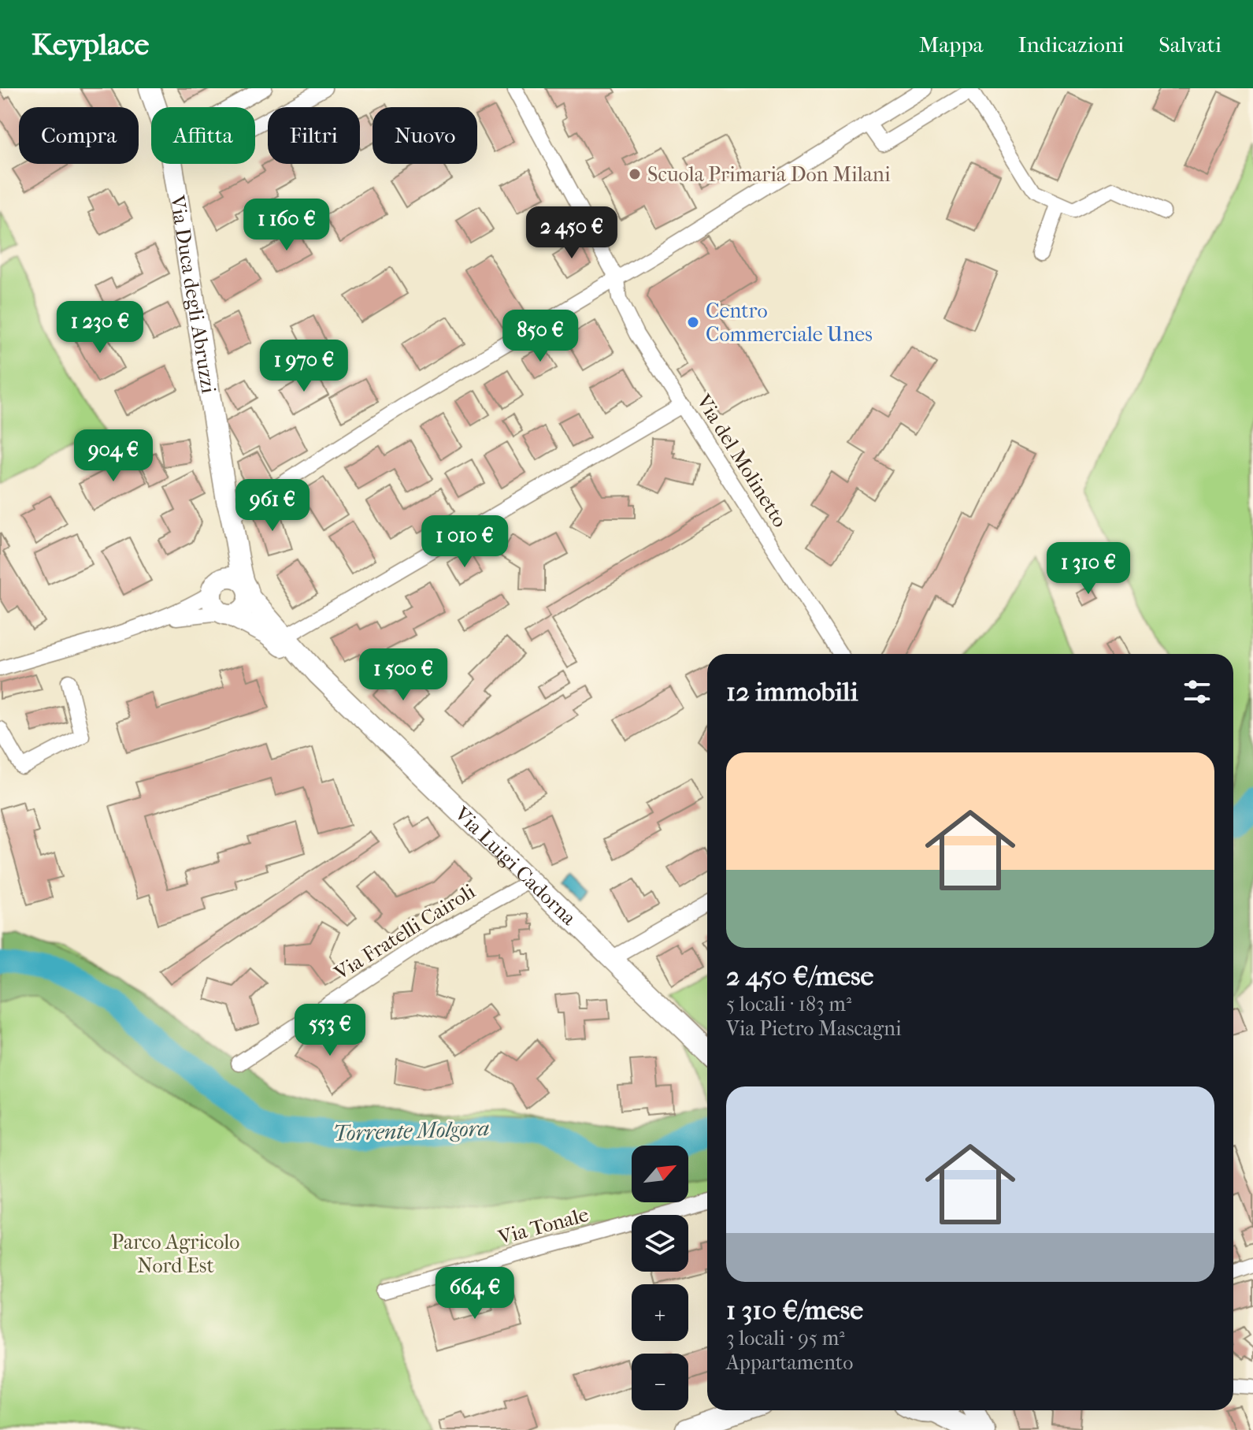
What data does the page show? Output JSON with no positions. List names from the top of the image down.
{
  "streets": {
    "street": [
      "Via Duca degli Abruzzi",
      "Via del Molinetto",
      "Via Luigi Cadorna",
      "Via Fratelli Cairoli",
      "Via Tonale"
    ]
  },
  "crossings": [
    ["Via Duca degli Abruzzi", "Via Luigi Cadorna"],
    ["Via Luigi Cadorna", "Via Fratelli Cairoli"]
  ],
  "water": ["Torrente Molgora"],
  "parks": ["Parco Agricolo Nord Est"],
  "places": ["Scuola Primaria Don Milani", "Centro Commerciale Unes"],
  "north": "top right",
  "page": {
    "header": "Keyplace",
    "nav": ["Mappa", "Indicazioni", "Salvati"],
    "chip": [
      "Compra",
      "Affitta",
      "Filtri",
      "Nuovo"
    ],
    "price": [
      "1 160 €",
      "2 450 €",
      "1 230 €",
      "850 €",
      "1 970 €",
      "904 €",
      "961 €",
      "1 010 €",
      "1 310 €",
      "1 500 €",
      "553 €",
      "664 €"
    ],
    "heading": "12 immobili",
    "list": [
      {
        "name": "2 450 €/mese",
        "note": "5 locali · 183 m² · Via Pietro Mascagni"
      },
      {
        "name": "1 310 €/mese",
        "note": "3 locali · 95 m² · Appartamento"
      }
    ],
    "map_buttons": ["+", "−"]
  }
}
